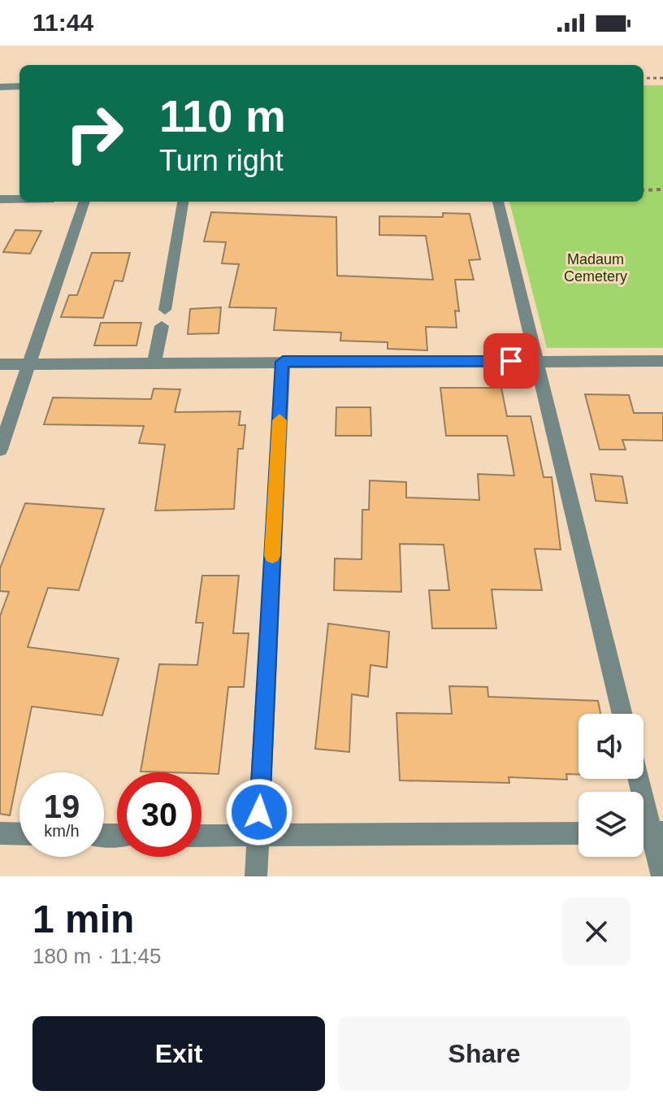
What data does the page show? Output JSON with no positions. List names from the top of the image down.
{
  "parks": ["Madaum Cemetery"],
  "page": {
    "status": "11:44",
    "turn": ["110 m", "Turn right"],
    "speed": "19 km/h",
    "limit": "30",
    "heading": ["1 min", "180 m · 11:45"],
    "buttons": ["Exit", "Share"]
  }
}
